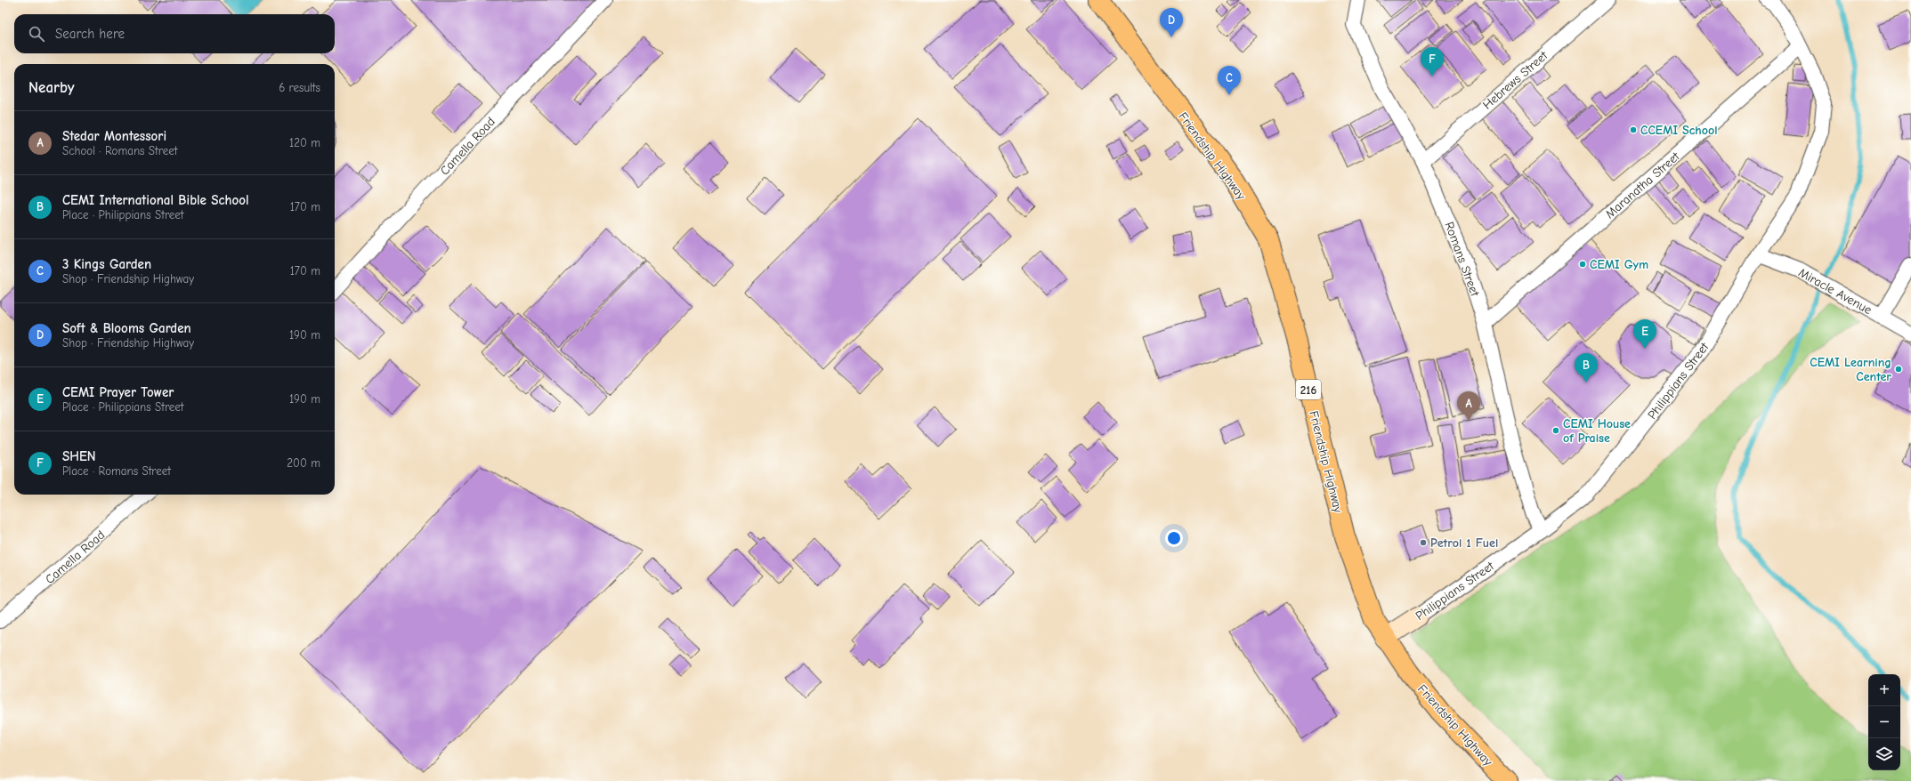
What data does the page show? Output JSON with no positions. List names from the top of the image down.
{
  "streets": {
    "main road": ["Friendship Highway", "216"],
    "street": [
      "Hebrews Street",
      "Camella Road",
      "Maranatha Street",
      "Romans Street",
      "Miracle Avenue",
      "Philippians Street"
    ]
  },
  "crossings": [
    ["Hebrews Street", "Romans Street"],
    ["Friendship Highway", "Philippians Street"],
    ["Maranatha Street", "Romans Street"],
    ["Maranatha Street", "Philippians Street"],
    ["Romans Street", "Philippians Street"],
    ["Miracle Avenue", "Philippians Street"]
  ],
  "places": [
    "CCEMI School",
    "CEMI Gym",
    "CEMI Learning Center",
    "CEMI House of Praise",
    "Petrol 1 Fuel"
  ],
  "page": {
    "pins": [
      "D",
      "F",
      "C",
      "E",
      "B",
      "A"
    ],
    "search": "Search here",
    "heading": ["Nearby", "6 results"],
    "list": [
      {
        "mark": "A",
        "name": "Stedar Montessori",
        "note": "School · Romans Street",
        "value": "120 m"
      },
      {
        "mark": "B",
        "name": "CEMI International Bible School",
        "note": "Place · Philippians Street",
        "value": "170 m"
      },
      {
        "mark": "C",
        "name": "3 Kings Garden",
        "note": "Shop · Friendship Highway",
        "value": "170 m"
      },
      {
        "mark": "D",
        "name": "Soft & Blooms Garden",
        "note": "Shop · Friendship Highway",
        "value": "190 m"
      },
      {
        "mark": "E",
        "name": "CEMI Prayer Tower",
        "note": "Place · Philippians Street",
        "value": "190 m"
      },
      {
        "mark": "F",
        "name": "SHEN",
        "note": "Place · Romans Street",
        "value": "200 m"
      }
    ],
    "map_buttons": ["+", "−"]
  }
}
